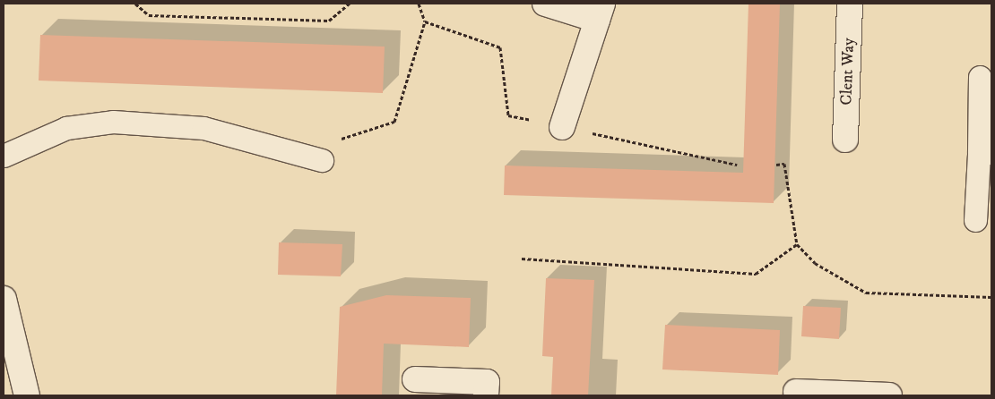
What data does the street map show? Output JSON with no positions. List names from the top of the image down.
{
  "streets": {
    "street": ["Clent Way"]
  }
}
